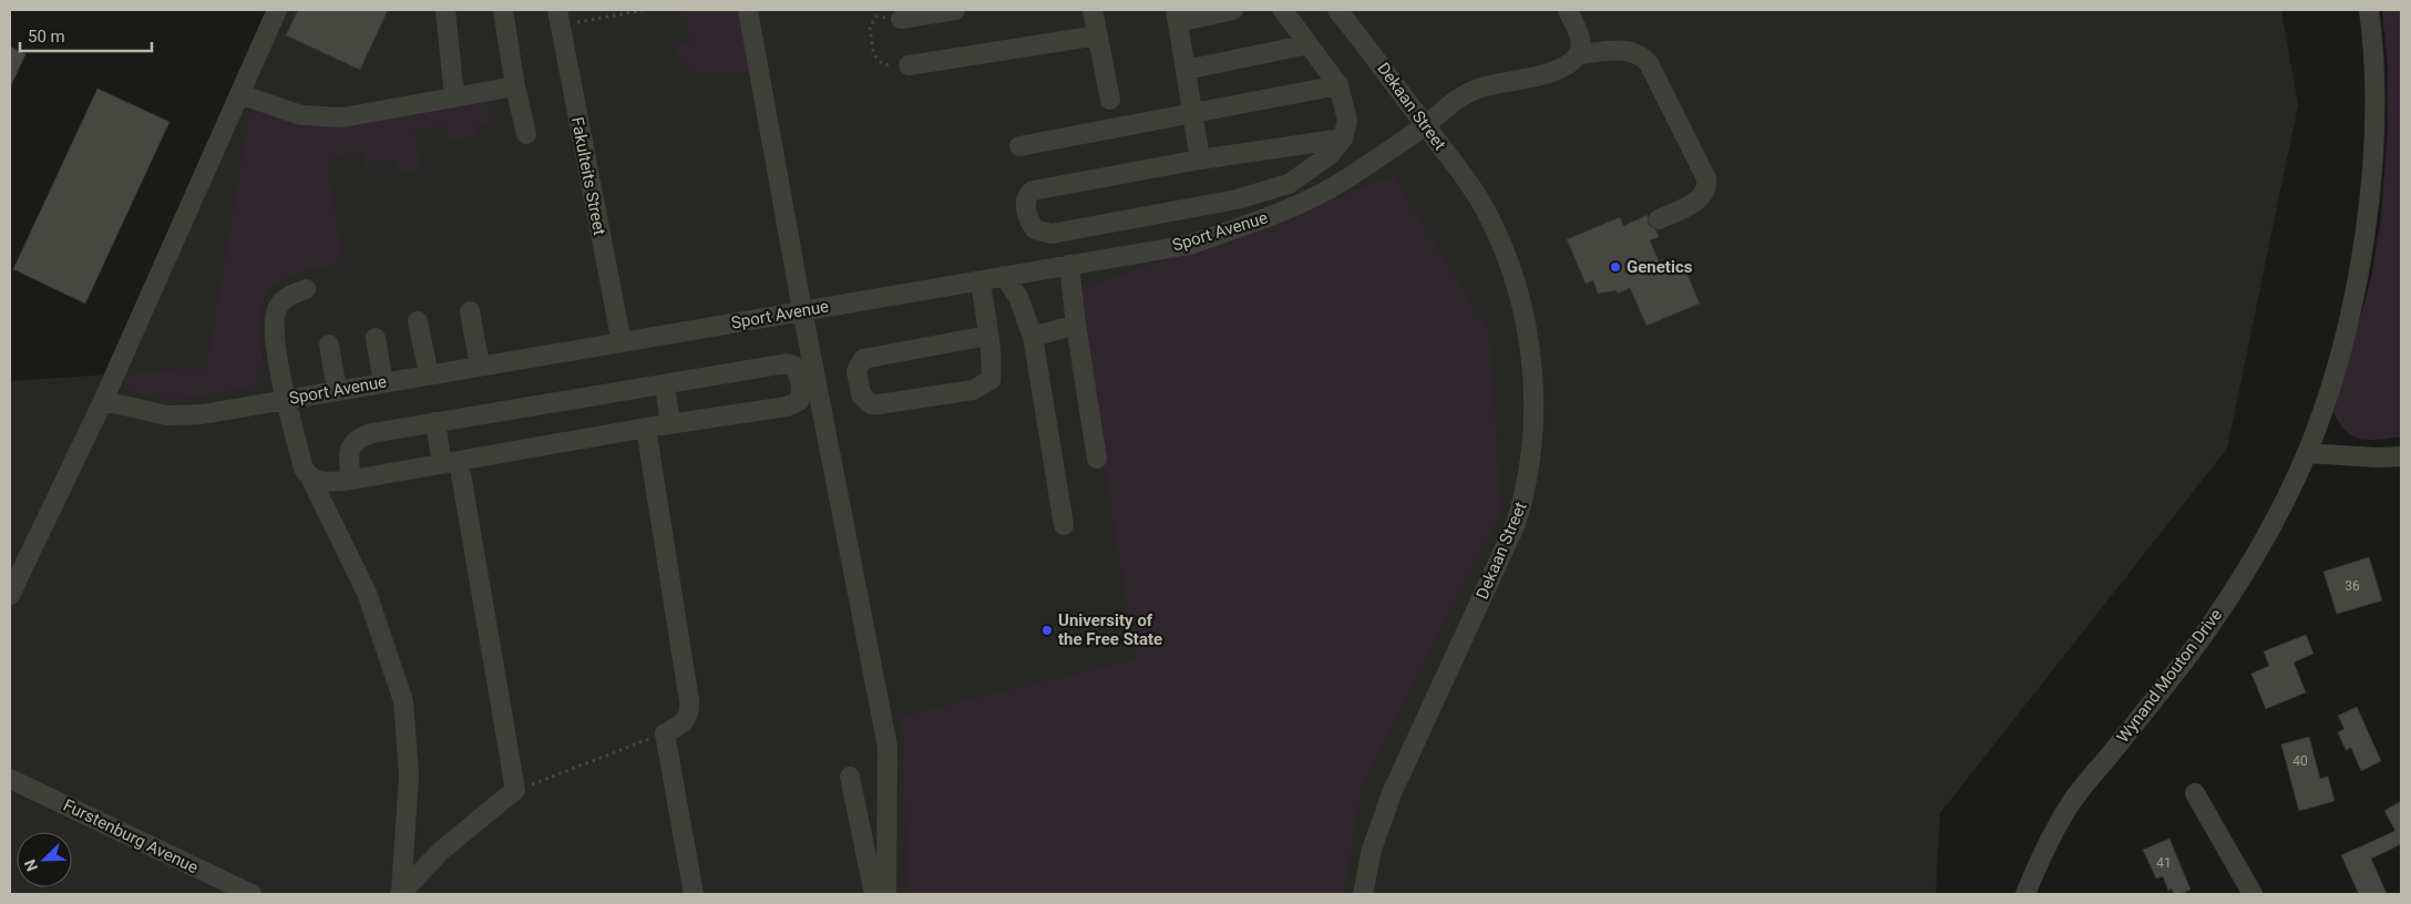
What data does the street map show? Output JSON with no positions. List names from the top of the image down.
{
  "streets": {
    "street": [
      "Dekaan Street",
      "Fakulteits Street",
      "Sport Avenue",
      "Wynand Mouton Drive",
      "Furstenburg Avenue"
    ]
  },
  "crossings": [
    ["Dekaan Street", "Sport Avenue"],
    ["Fakulteits Street", "Sport Avenue"]
  ],
  "places": ["Genetics", "University of the Free State"],
  "house_numbers": ["36", "40", "41"],
  "scale_bar": "50 m",
  "north": "bottom left"
}
